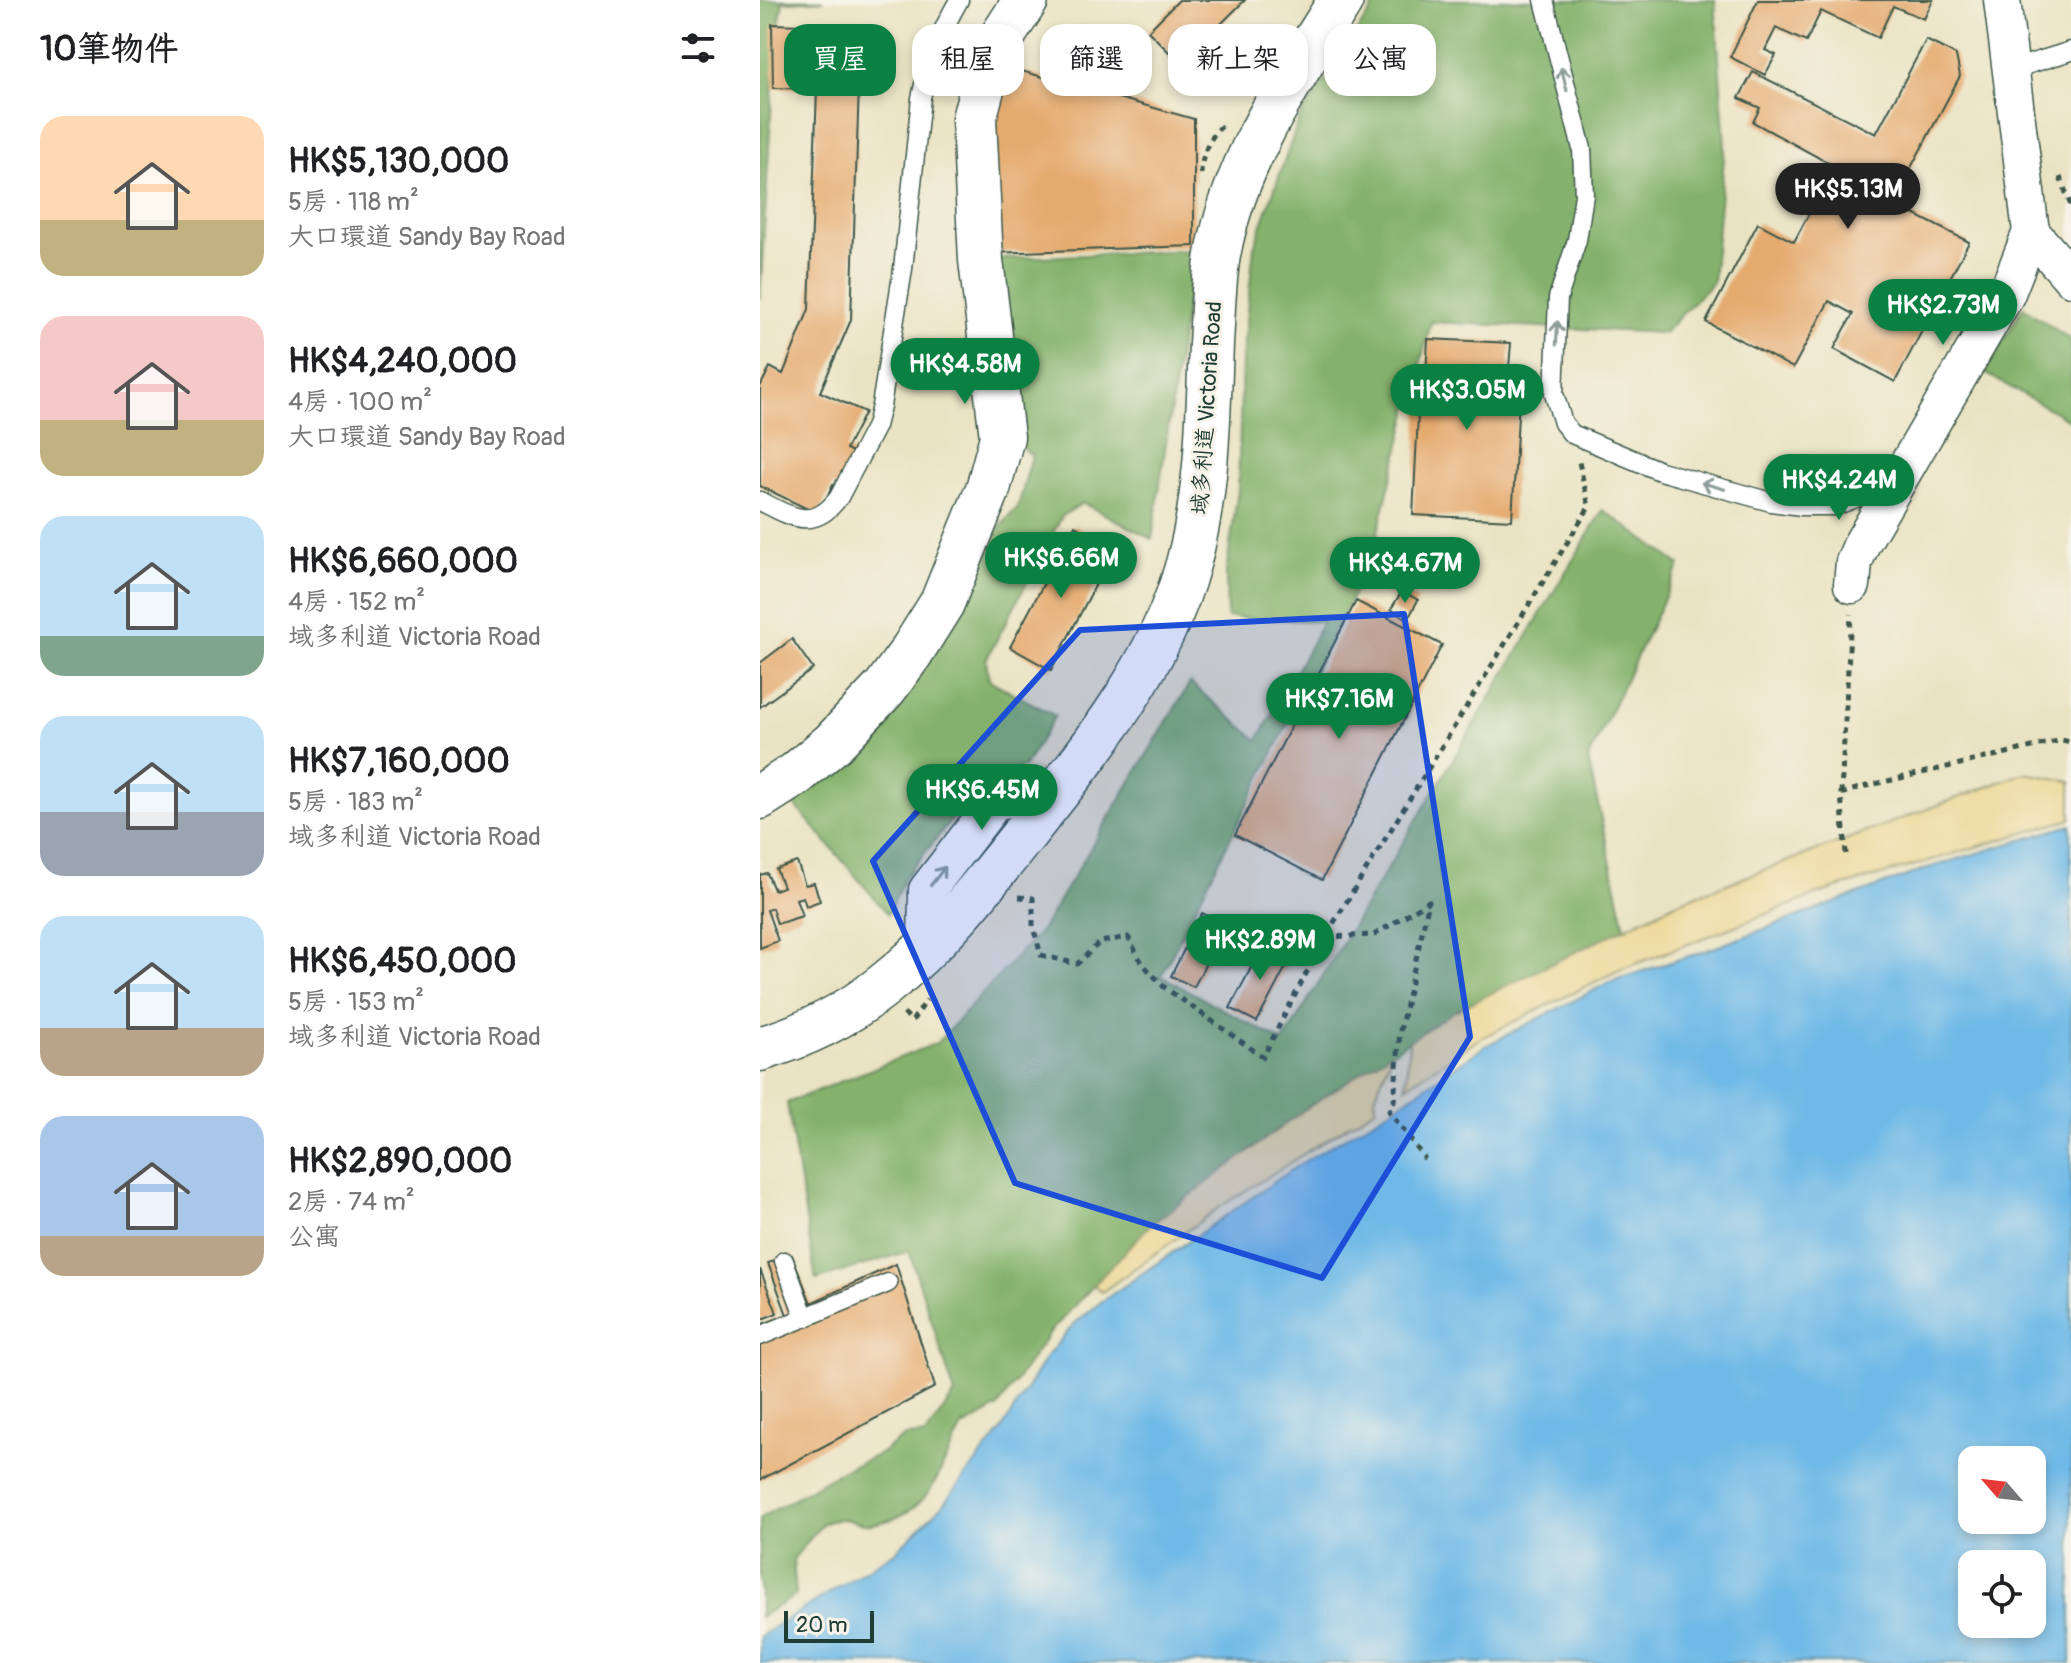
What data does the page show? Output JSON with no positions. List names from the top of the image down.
{
  "streets": {
    "main road": ["域多利道 Victoria Road"]
  },
  "scale_bar": "20 m",
  "north": "top left",
  "page": {
    "heading": "10筆物件",
    "chip": [
      "買屋",
      "租屋",
      "篩選",
      "新上架",
      "公寓"
    ],
    "list": [
      {
        "name": "HK$5,130,000",
        "note": "5房 · 118 m² · 大口環道 Sandy Bay Road"
      },
      {
        "name": "HK$4,240,000",
        "note": "4房 · 100 m² · 大口環道 Sandy Bay Road"
      },
      {
        "name": "HK$6,660,000",
        "note": "4房 · 152 m² · 域多利道 Victoria Road"
      },
      {
        "name": "HK$7,160,000",
        "note": "5房 · 183 m² · 域多利道 Victoria Road"
      },
      {
        "name": "HK$6,450,000",
        "note": "5房 · 153 m² · 域多利道 Victoria Road"
      },
      {
        "name": "HK$2,890,000",
        "note": "2房 · 74 m² · 公寓"
      }
    ],
    "price": [
      "HK$5.13M",
      "HK$2.73M",
      "HK$4.58M",
      "HK$3.05M",
      "HK$4.24M",
      "HK$6.66M",
      "HK$4.67M",
      "HK$7.16M",
      "HK$6.45M",
      "HK$2.89M"
    ],
    "scale": "20 m"
  }
}
